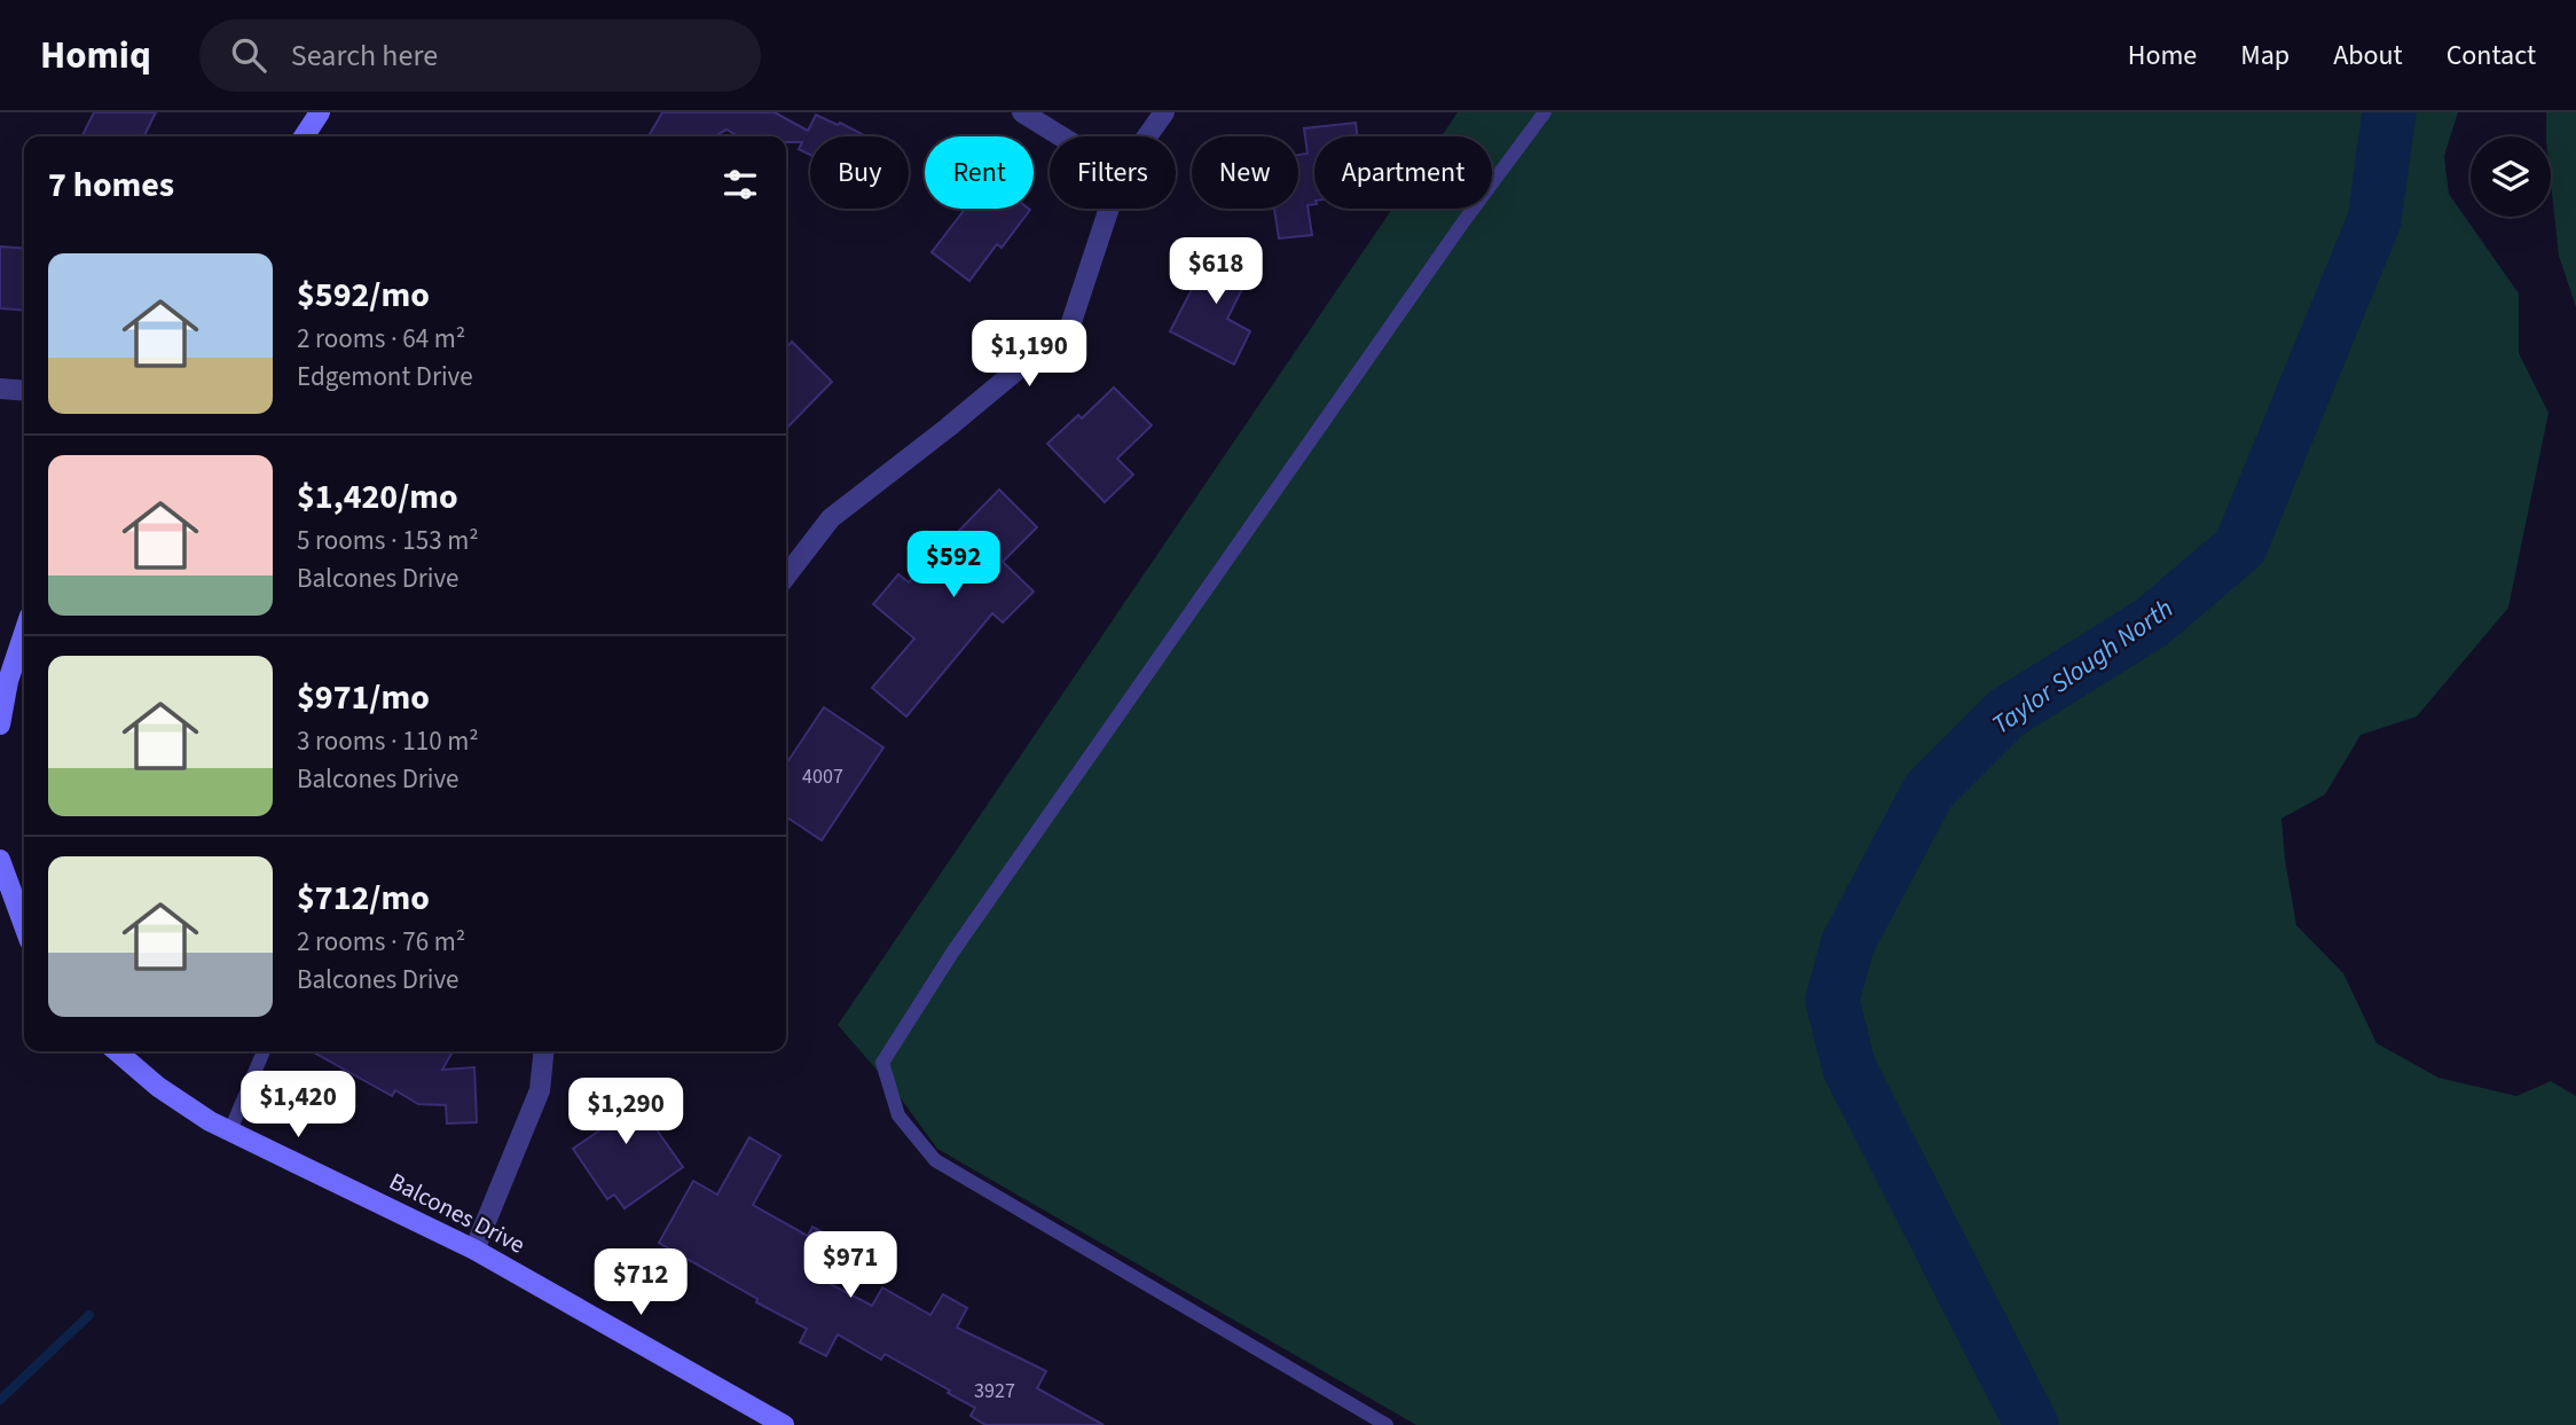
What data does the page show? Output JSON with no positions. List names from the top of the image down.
{
  "streets": {
    "street": ["Balcones Drive"]
  },
  "water": ["Taylor Slough North"],
  "house_numbers": ["4007", "3927"],
  "page": {
    "header": "Homiq",
    "search": "Search here",
    "nav": [
      "Home",
      "Map",
      "About",
      "Contact"
    ],
    "chip": [
      "Buy",
      "Rent",
      "Filters",
      "New",
      "Apartment"
    ],
    "heading": "7 homes",
    "list": [
      {
        "name": "$592/mo",
        "note": "2 rooms · 64 m² · Edgemont Drive"
      },
      {
        "name": "$1,420/mo",
        "note": "5 rooms · 153 m² · Balcones Drive"
      },
      {
        "name": "$971/mo",
        "note": "3 rooms · 110 m² · Balcones Drive"
      },
      {
        "name": "$712/mo",
        "note": "2 rooms · 76 m² · Balcones Drive"
      }
    ],
    "price": [
      "$618",
      "$1,190",
      "$592",
      "$1,420",
      "$1,290",
      "$971",
      "$712"
    ]
  }
}
